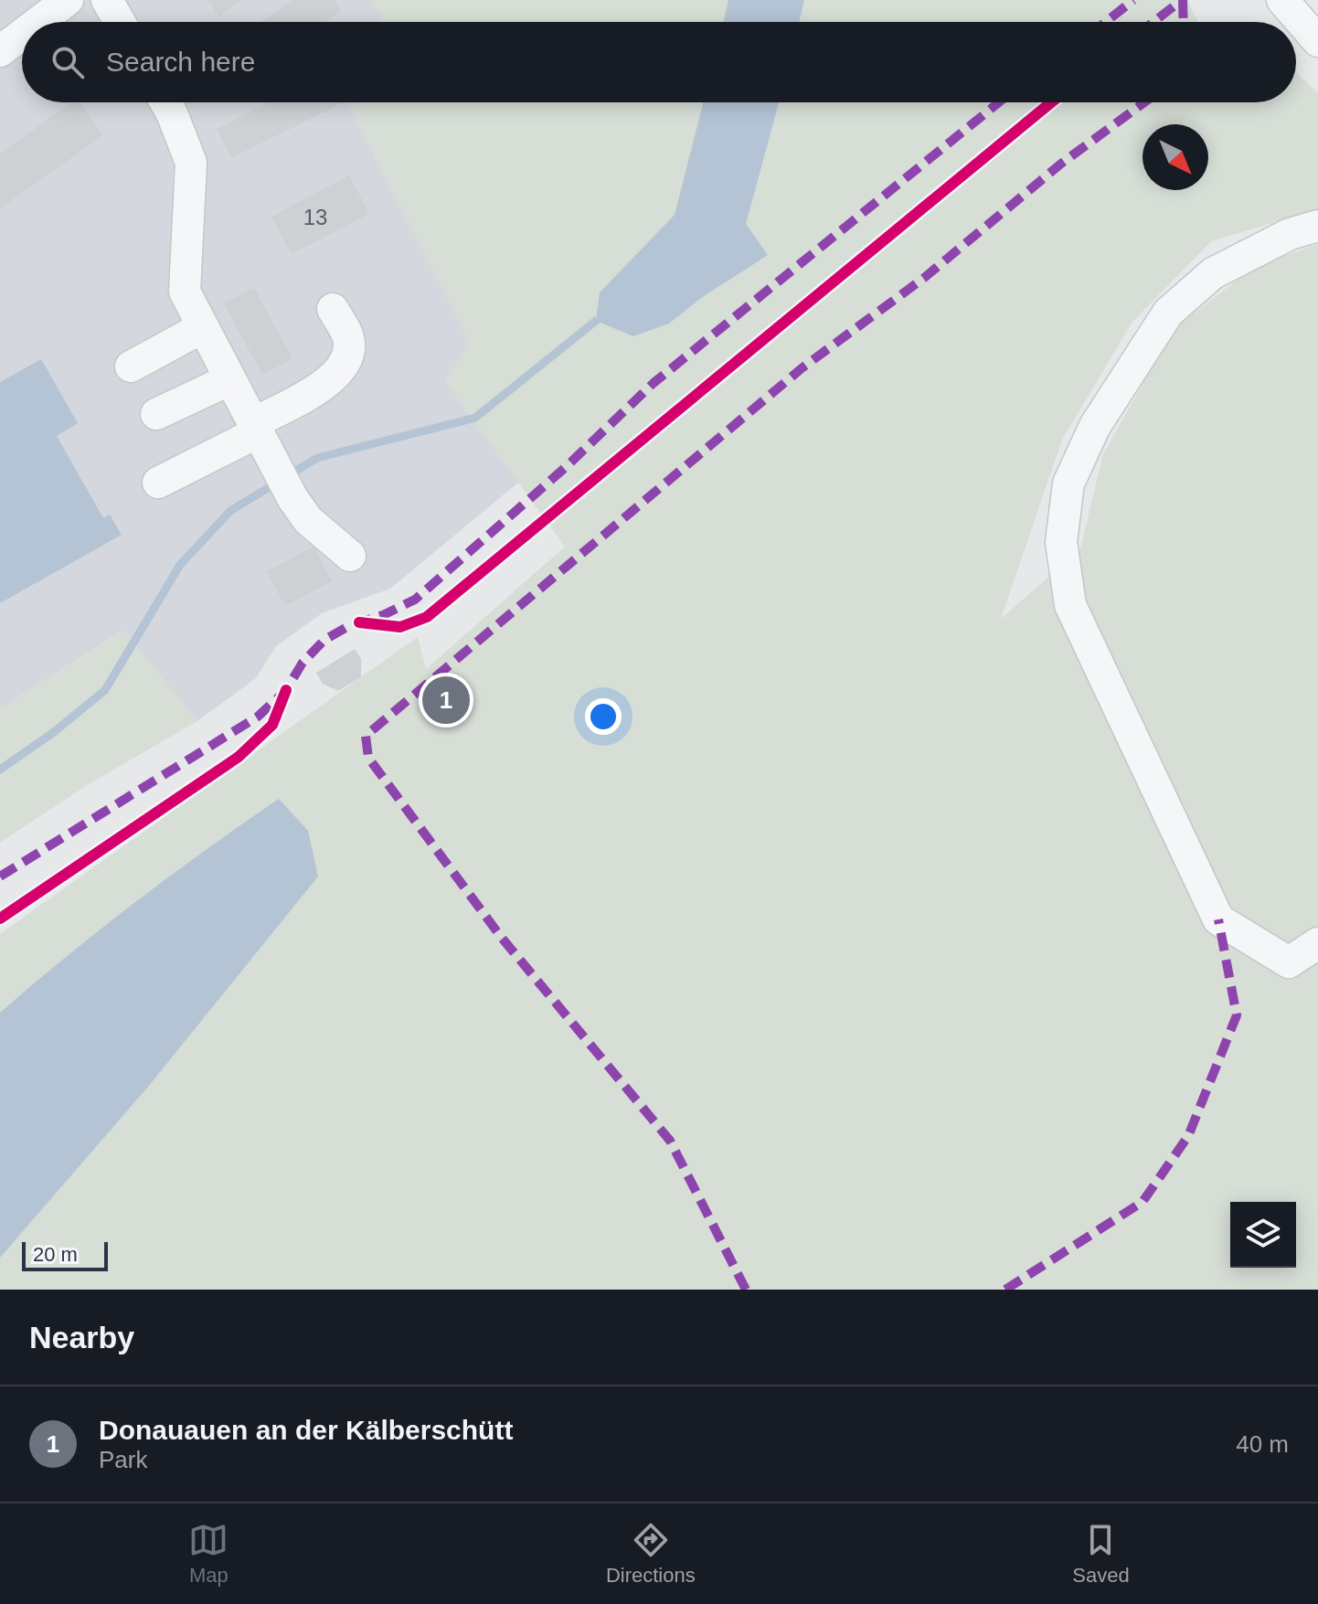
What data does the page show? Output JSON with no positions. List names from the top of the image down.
{
  "house_numbers": ["13"],
  "scale_bar": "20 m",
  "north": "bottom right",
  "page": {
    "search": "Search here",
    "pins": "1",
    "scale": "20 m",
    "heading": "Nearby",
    "list": [
      {
        "mark": "1",
        "name": "Donauauen an der Kälberschütt",
        "note": "Park",
        "value": "40 m"
      }
    ],
    "nav": ["Map", "Directions", "Saved"]
  }
}
